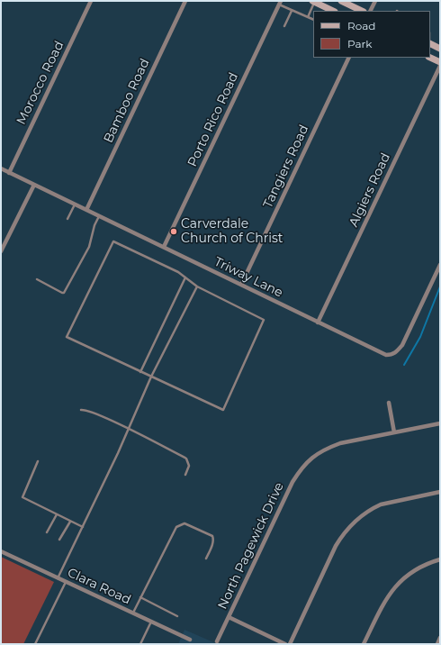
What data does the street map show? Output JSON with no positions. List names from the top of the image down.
{
  "streets": {
    "street": [
      "Morocco Road",
      "Bamboo Road",
      "Porto Rico Road",
      "Tangiers Road",
      "Algiers Road",
      "Triway Lane",
      "North Pagewick Drive",
      "Clara Road"
    ]
  },
  "crossings": [
    ["Morocco Road", "Triway Lane"],
    ["Bamboo Road", "Triway Lane"],
    ["Porto Rico Road", "Triway Lane"],
    ["Tangiers Road", "Triway Lane"],
    ["Algiers Road", "Triway Lane"]
  ],
  "places": ["Carverdale Church of Christ"],
  "legend": ["Road", "Park"]
}
